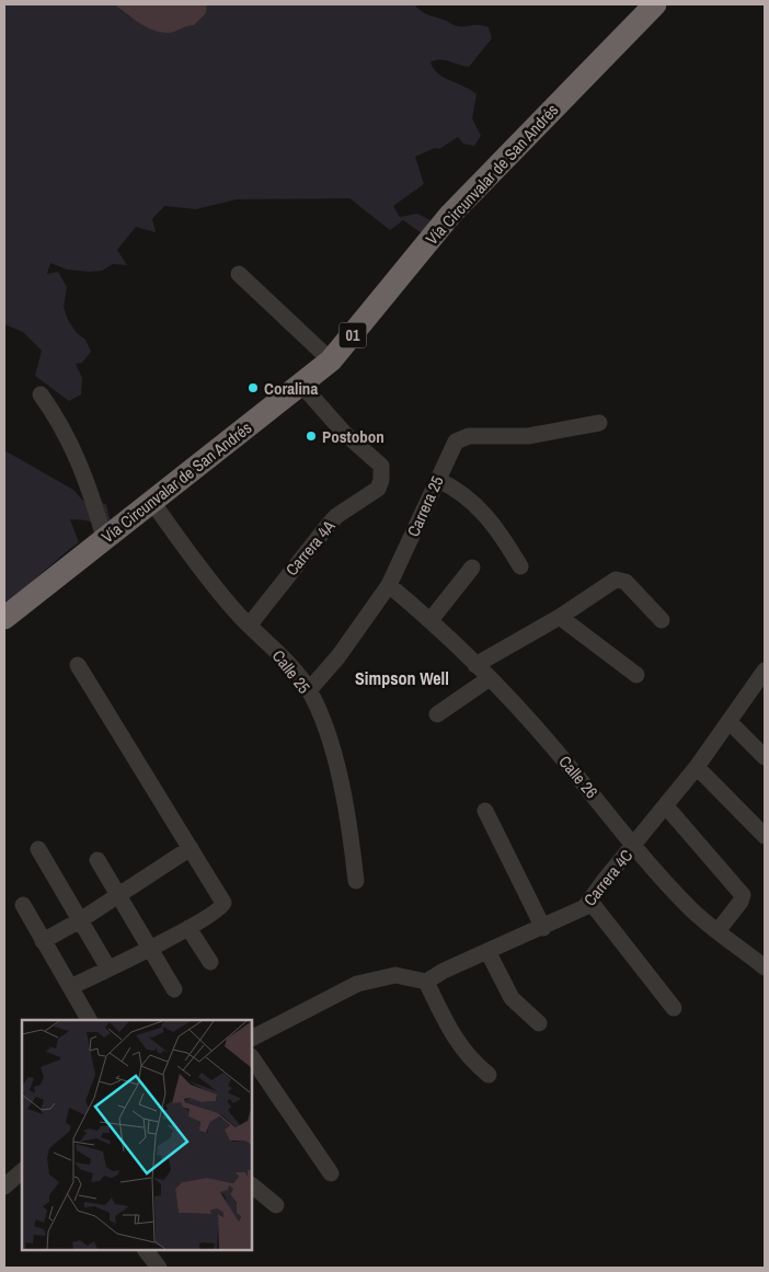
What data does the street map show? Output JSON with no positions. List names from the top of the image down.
{
  "streets": {
    "highway": ["Vía Circunvalar de San Andrés", "01"],
    "street": [
      "Carrera 25",
      "Carrera 4A",
      "Calle 25",
      "Calle 26",
      "Carrera 4C"
    ]
  },
  "crossings": [
    ["Vía Circunvalar de San Andrés", "Carrera 4A"],
    ["Vía Circunvalar de San Andrés", "Calle 25"],
    ["Carrera 25", "Calle 25"],
    ["Carrera 25", "Calle 26"],
    ["Carrera 4A", "Calle 25"],
    ["Calle 26", "Carrera 4C"]
  ],
  "districts": ["Simpson Well"],
  "places": ["Coralina", "Postobon"]
}
